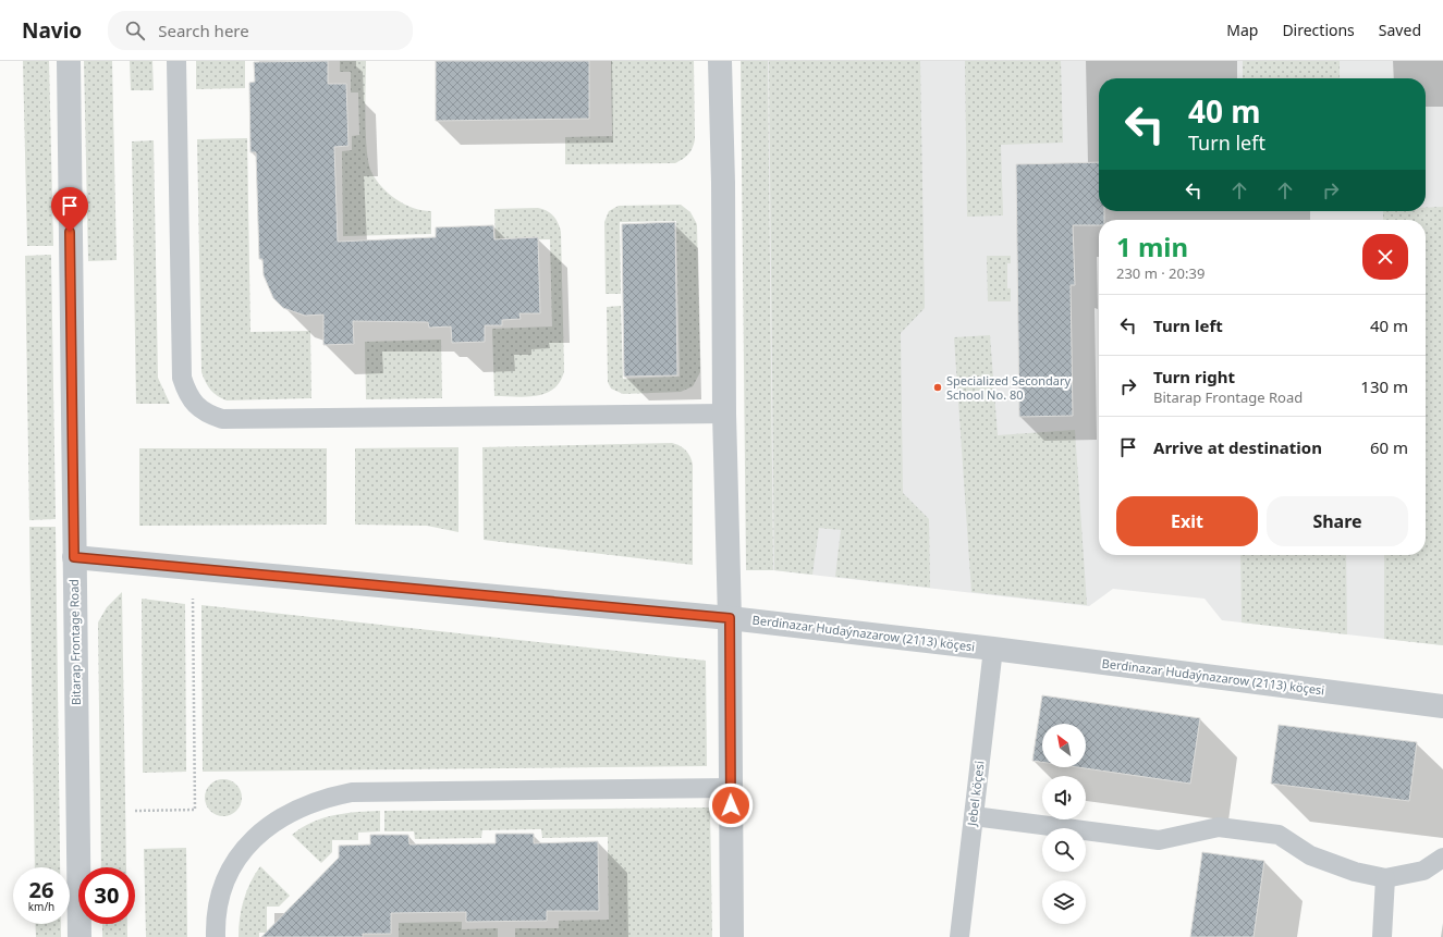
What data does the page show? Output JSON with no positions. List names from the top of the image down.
{
  "streets": {
    "street": ["Berdinazar Hudaýnazarow (2113) köçesi", "Bitarap Frontage Road"],
    "lane": ["Jebel köçesi"]
  },
  "crossings": [
    ["Berdinazar Hudaýnazarow (2113) köçesi", "Bitarap Frontage Road"],
    ["Berdinazar Hudaýnazarow (2113) köçesi", "Jebel köçesi"]
  ],
  "places": ["Specialized Secondary School No. 80"],
  "north": "top left",
  "page": {
    "header": "Navio",
    "search": "Search here",
    "nav": ["Map", "Directions", "Saved"],
    "turn": ["40 m", "Turn left"],
    "heading": ["1 min", "230 m · 20:39"],
    "list": [
      {
        "name": "Turn left",
        "value": "40 m"
      },
      {
        "name": "Turn right",
        "note": "Bitarap Frontage Road",
        "value": "130 m"
      },
      {
        "name": "Arrive at destination",
        "value": "60 m"
      }
    ],
    "buttons": ["Exit", "Share"],
    "speed": "26 km/h",
    "limit": "30"
  }
}
